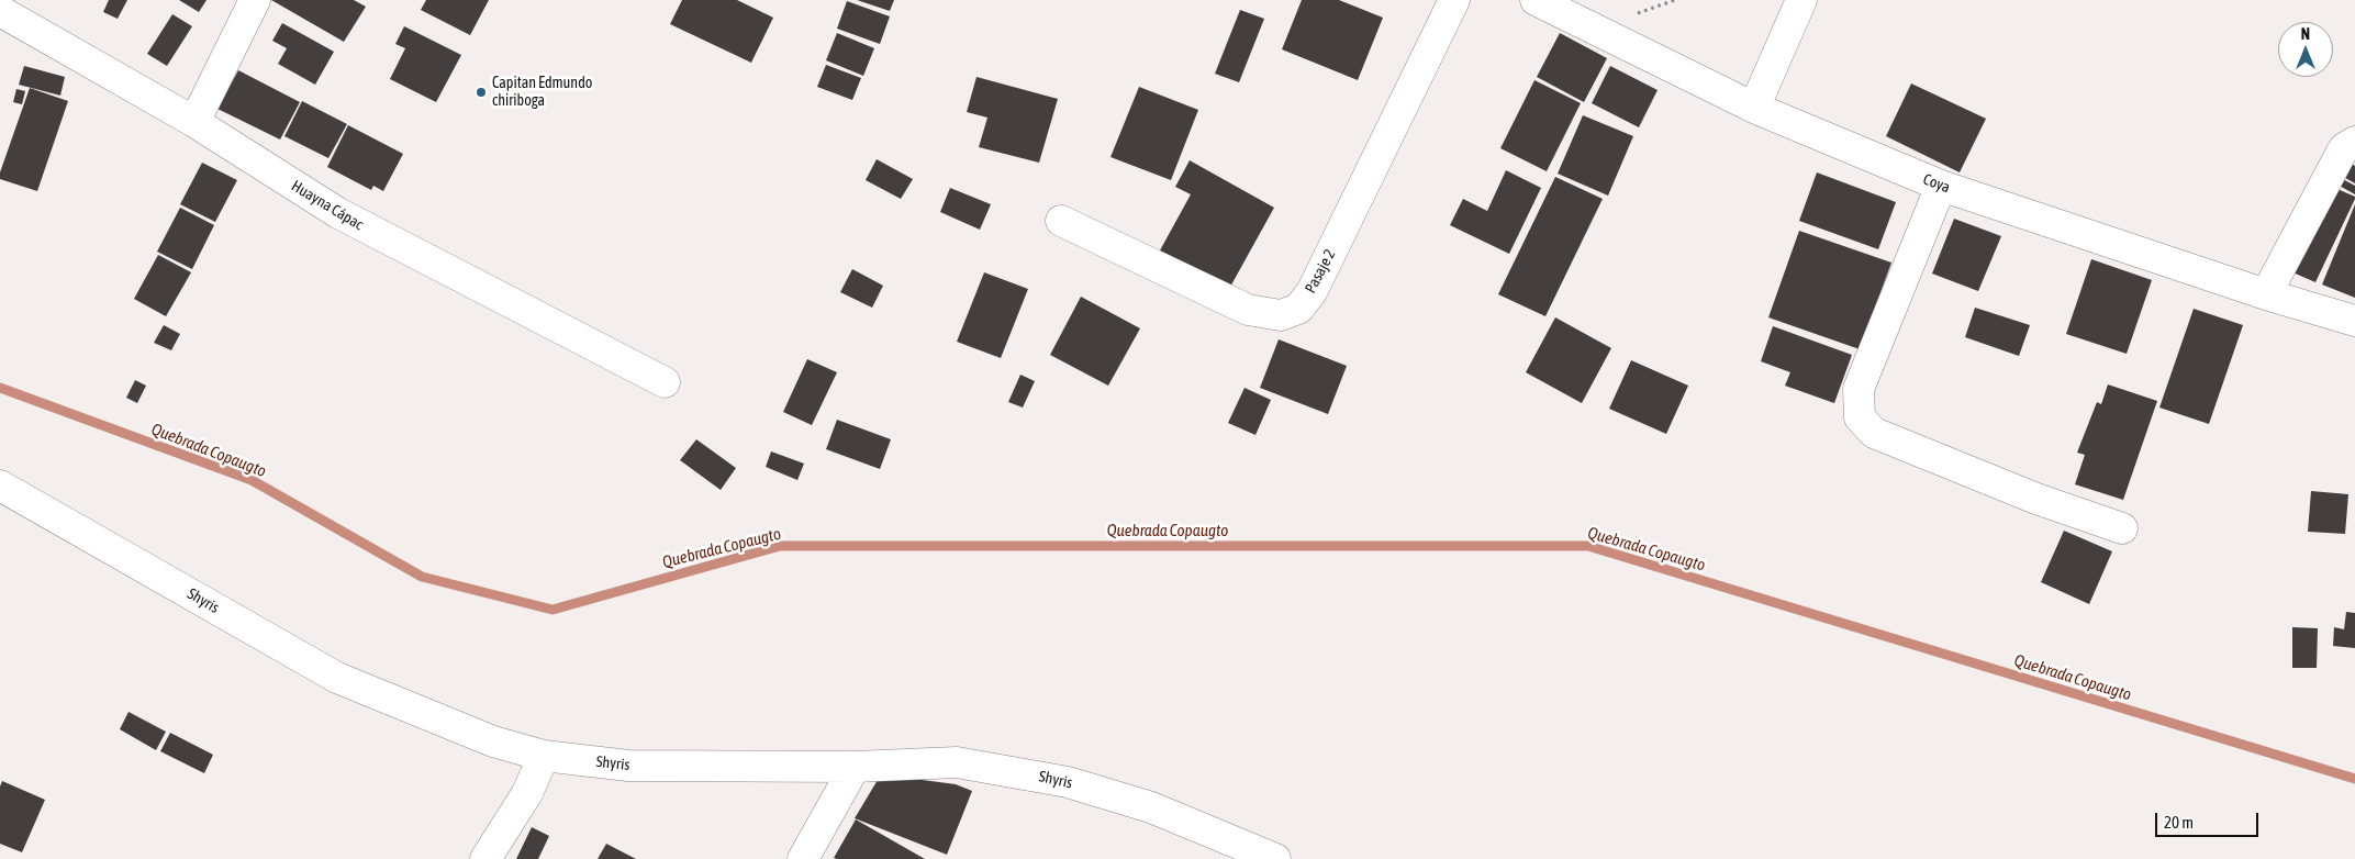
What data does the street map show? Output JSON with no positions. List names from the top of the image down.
{
  "streets": {
    "street": [
      "Coya",
      "Huayna Cápac",
      "Pasaje 2",
      "Shyris"
    ]
  },
  "water": ["Quebrada Copaugto"],
  "places": ["Capitan Edmundo chiriboga"],
  "scale_bar": "20 m",
  "north": "top"
}
